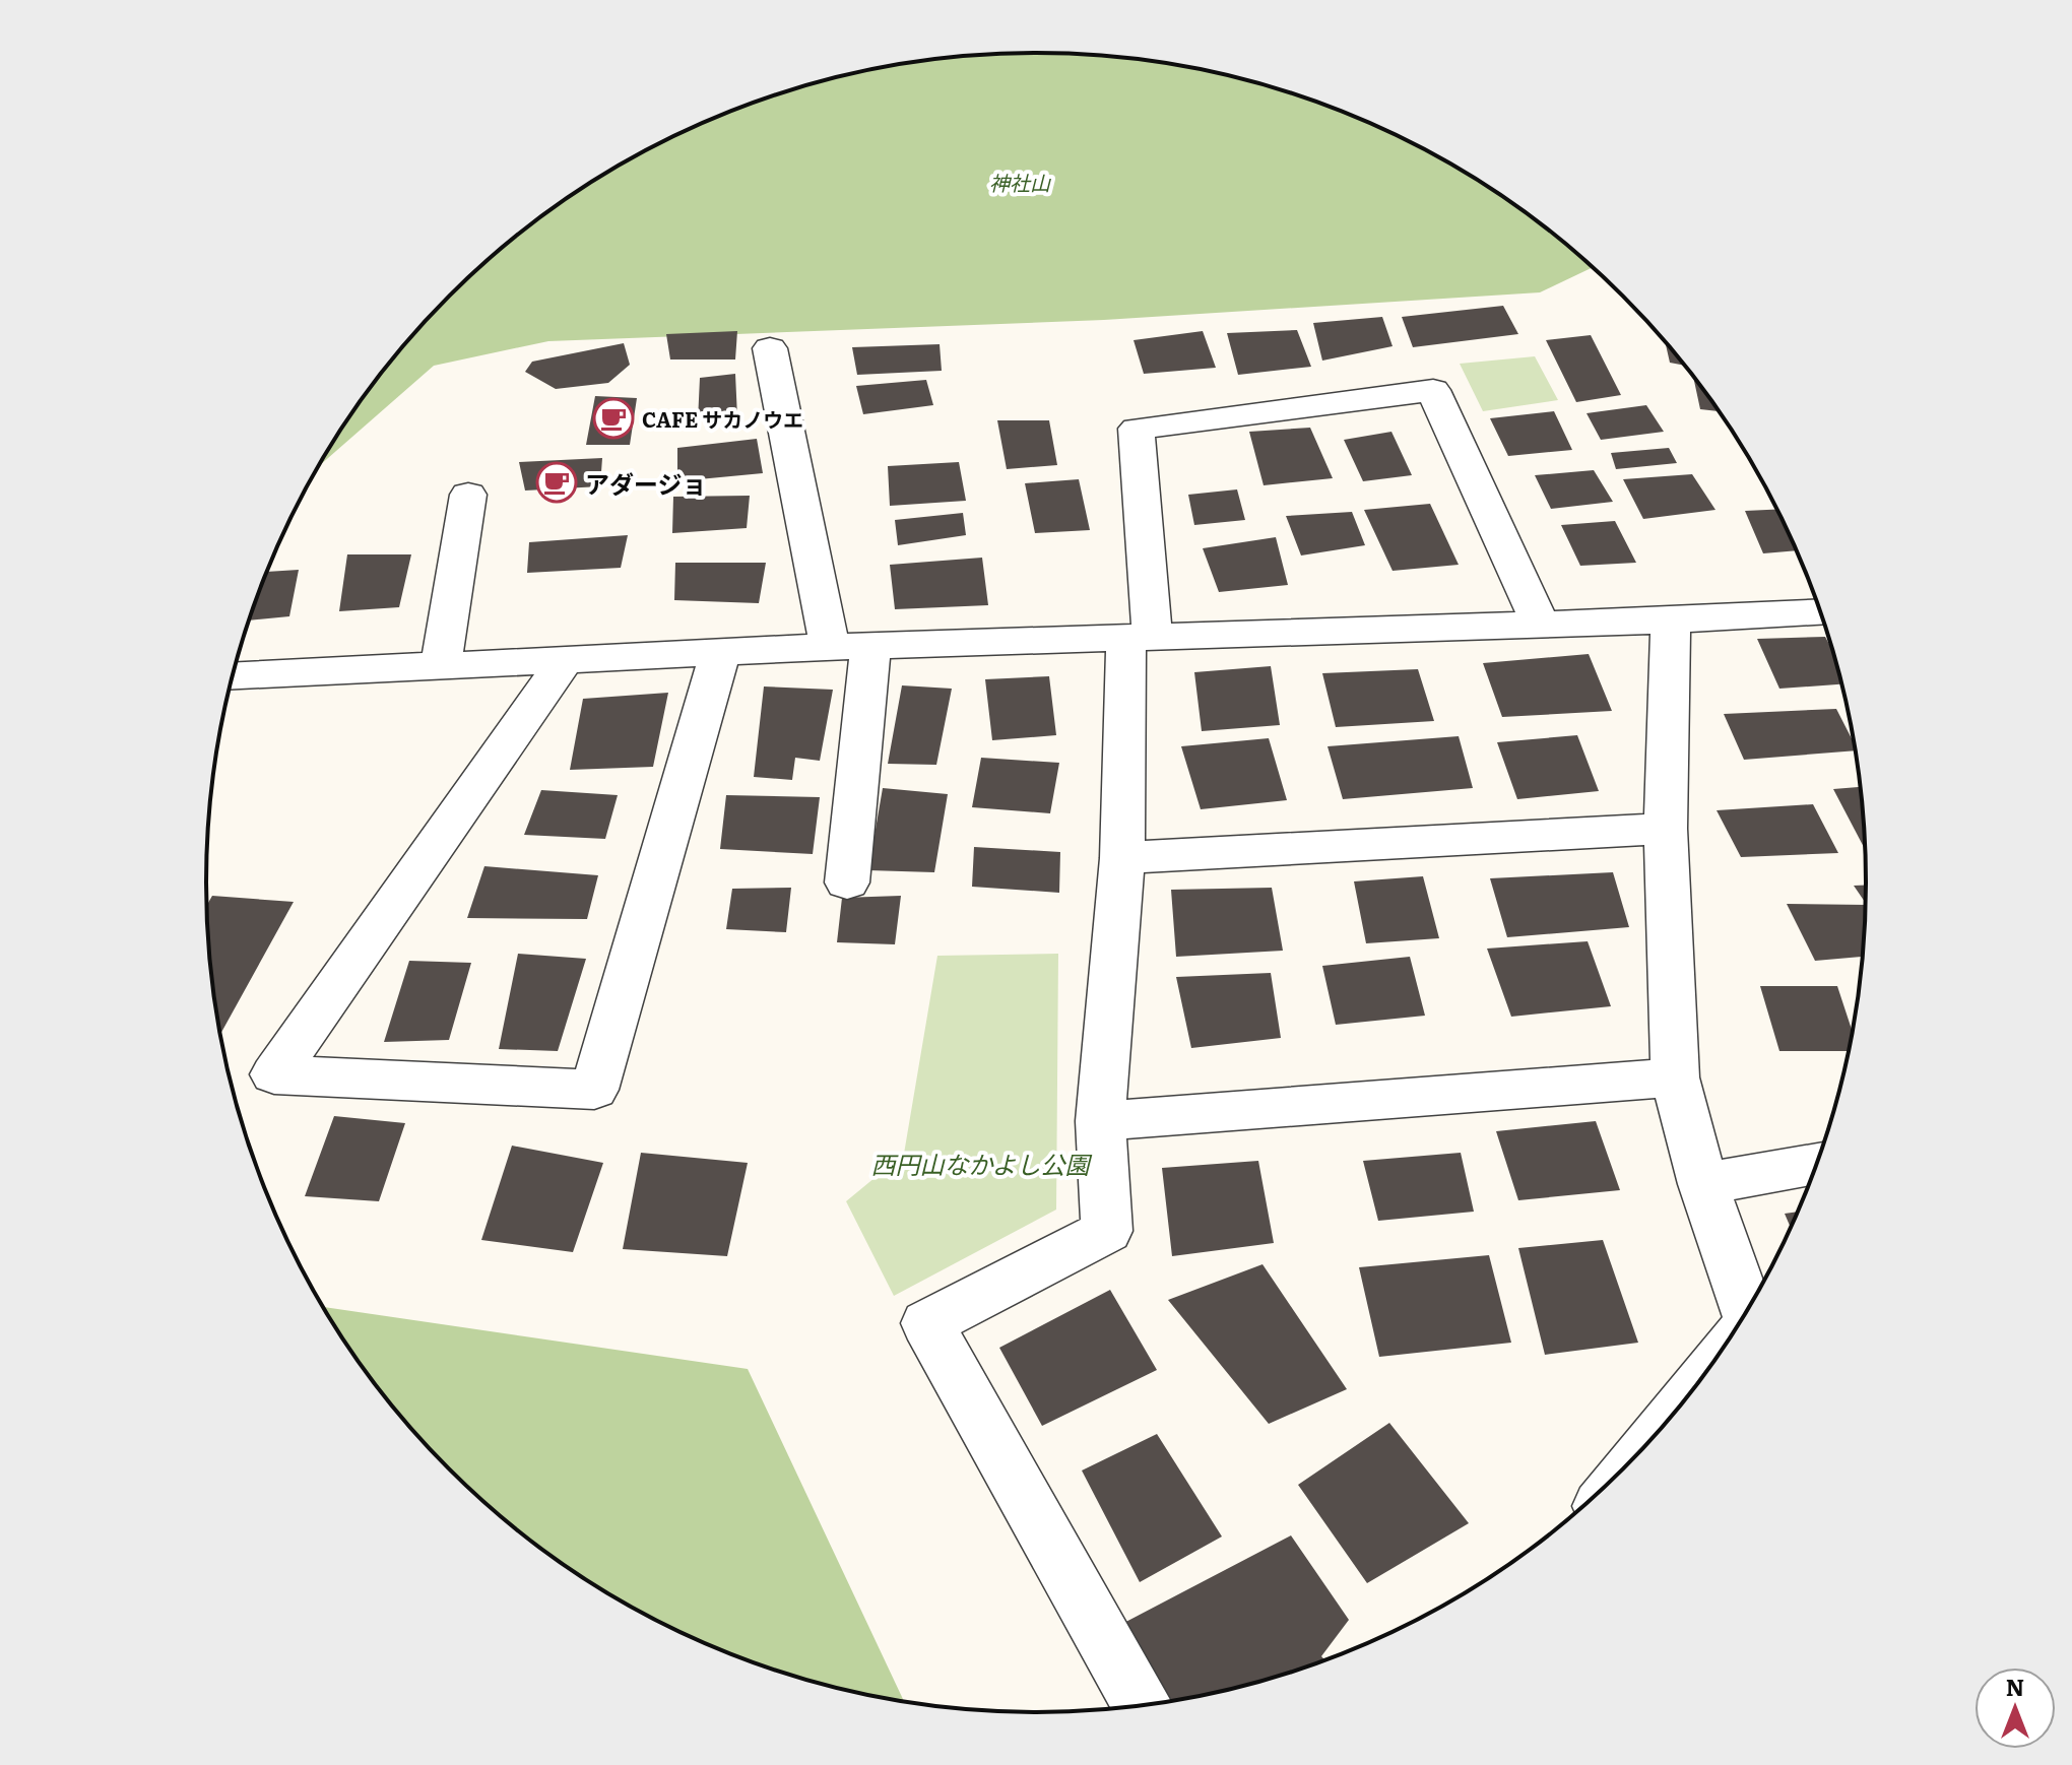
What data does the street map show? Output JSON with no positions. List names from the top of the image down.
{
  "parks": ["神社山", "西円山なかよし公園"],
  "places": {
    "cafe": ["CAFE サカノウエ", "アダージョ"]
  },
  "north": "top"
}
